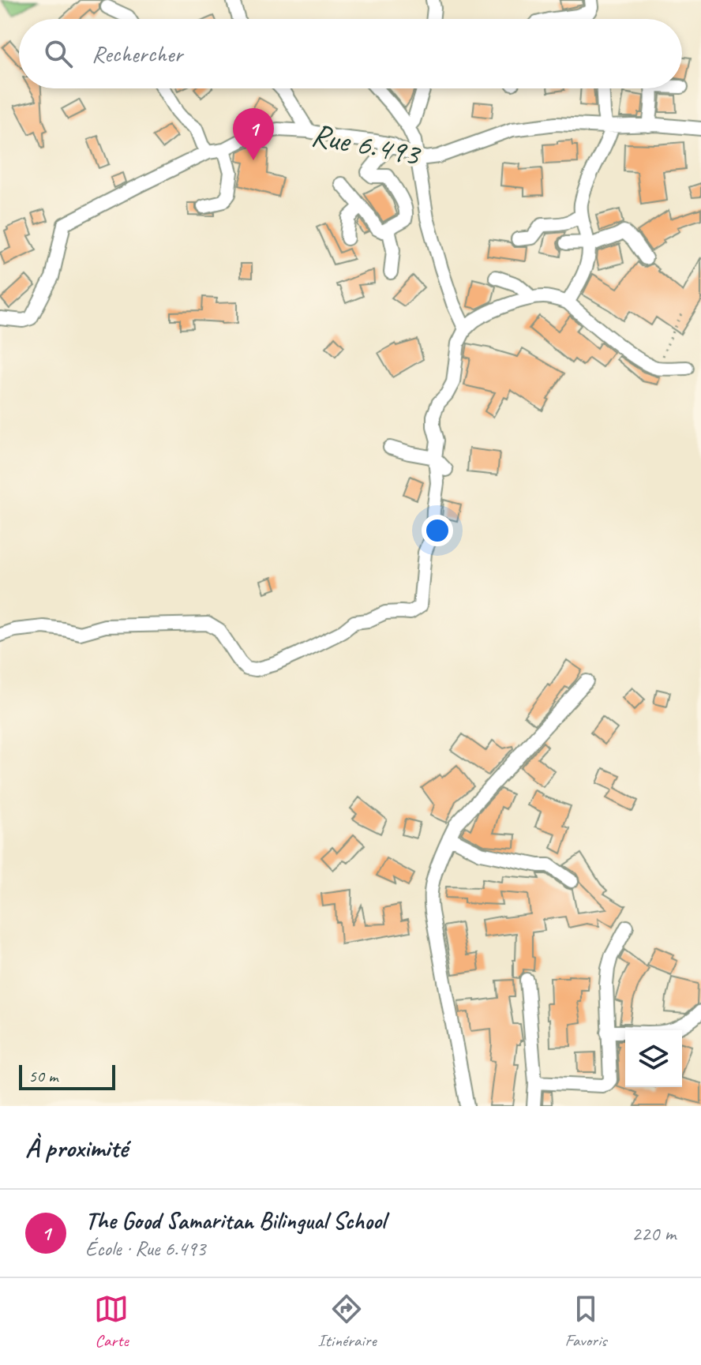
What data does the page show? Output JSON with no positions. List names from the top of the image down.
{
  "streets": {
    "street": ["Rue 6.493"]
  },
  "scale_bar": "50 m",
  "page": {
    "search": "Rechercher",
    "pins": "1",
    "scale": "50 m",
    "heading": "À proximité",
    "list": [
      {
        "mark": "1",
        "name": "The Good Samaritan Bilingual School",
        "note": "École · Rue 6.493",
        "value": "220 m"
      }
    ],
    "nav": ["Carte", "Itinéraire", "Favoris"]
  }
}
